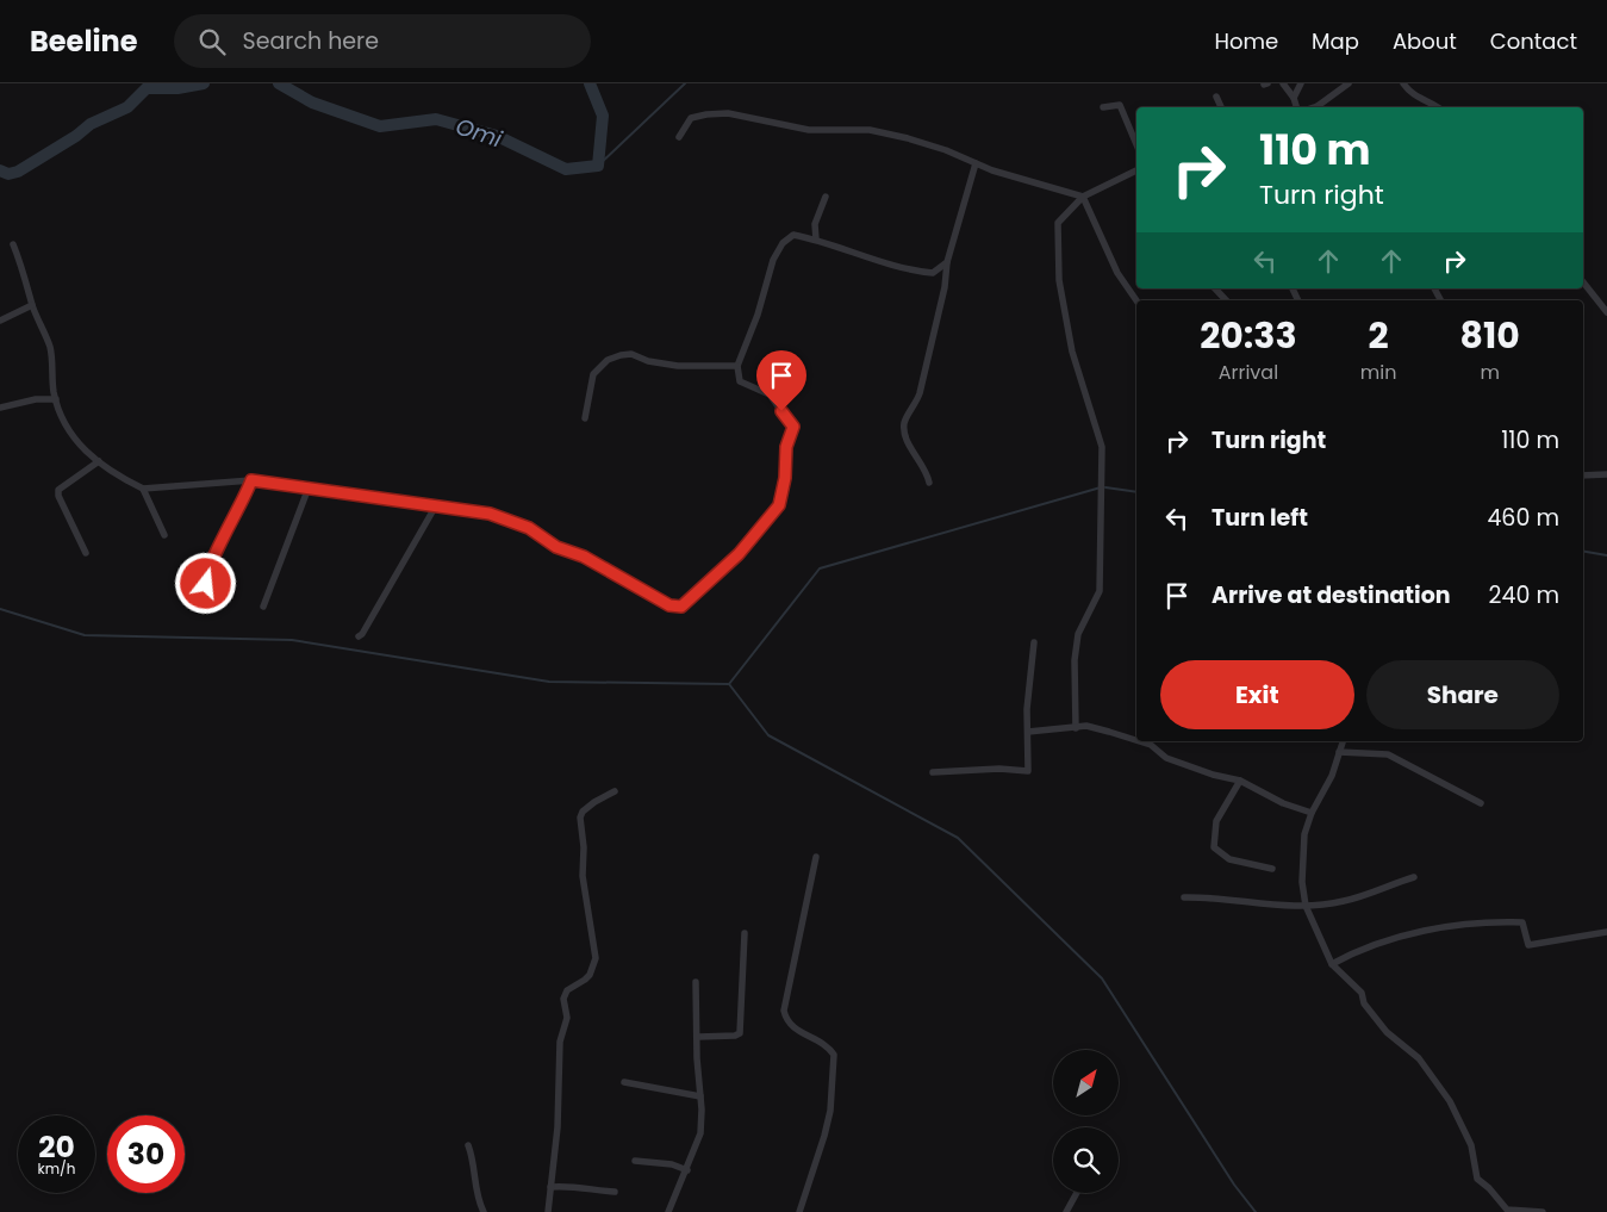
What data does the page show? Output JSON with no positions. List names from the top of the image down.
{
  "water": ["Omi"],
  "north": "top right",
  "page": {
    "header": "Beeline",
    "search": "Search here",
    "nav": [
      "Home",
      "Map",
      "About",
      "Contact"
    ],
    "turn": ["110 m", "Turn right"],
    "eta": [
      "20:33",
      "Arrival",
      "2",
      "min",
      "810",
      "m"
    ],
    "list": [
      {
        "name": "Turn right",
        "value": "110 m"
      },
      {
        "name": "Turn left",
        "value": "460 m"
      },
      {
        "name": "Arrive at destination",
        "value": "240 m"
      }
    ],
    "buttons": ["Exit", "Share"],
    "speed": "20 km/h",
    "limit": "30"
  }
}
